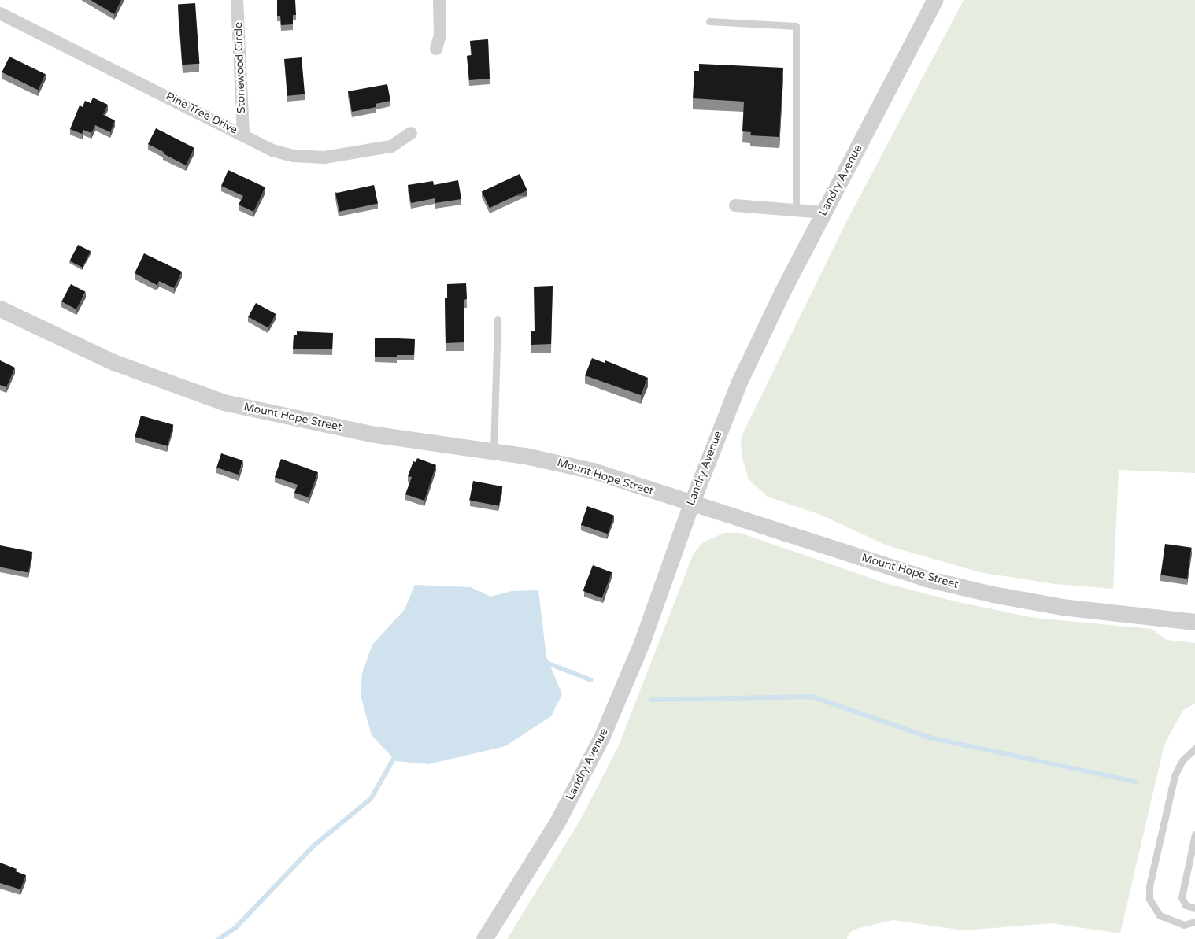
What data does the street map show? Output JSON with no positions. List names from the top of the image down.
{
  "streets": {
    "street": [
      "Stonewood Circle",
      "Pine Tree Drive",
      "Landry Avenue",
      "Mount Hope Street"
    ]
  },
  "crossings": [
    ["Stonewood Circle", "Pine Tree Drive"],
    ["Landry Avenue", "Mount Hope Street"]
  ]
}
